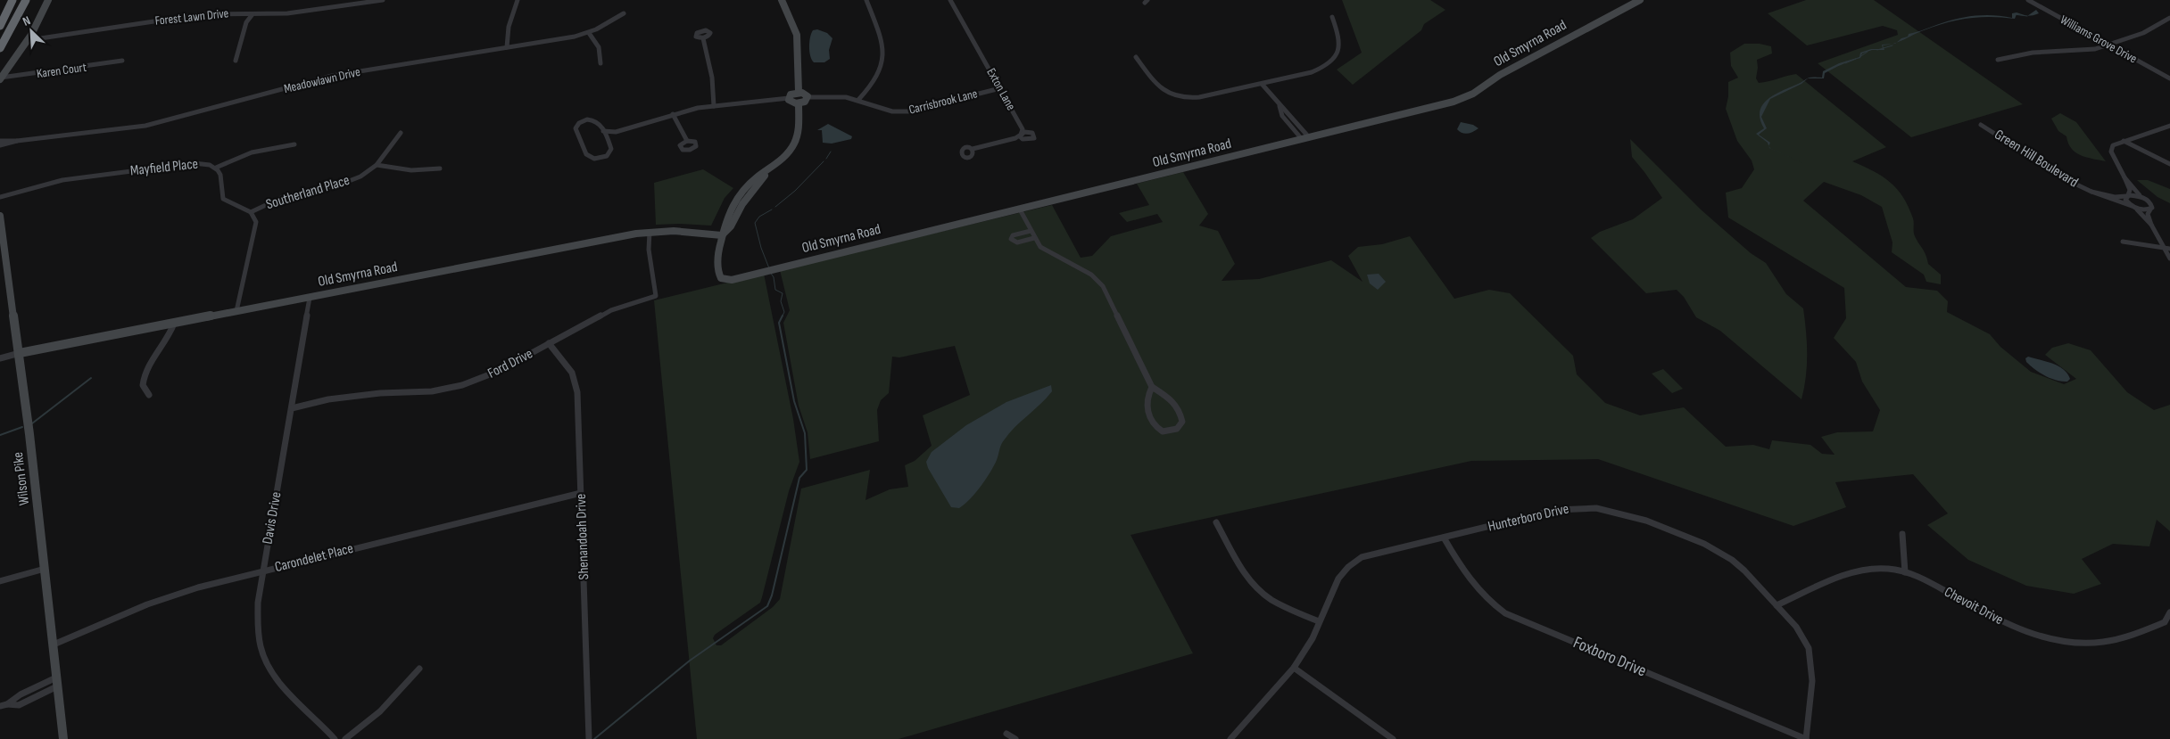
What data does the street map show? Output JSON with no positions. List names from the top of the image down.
{
  "streets": {
    "street": [
      "Forest Lawn Drive",
      "Williams Grove Drive",
      "Old Smyrna Road",
      "Karen Court",
      "Meadowlawn Drive",
      "Exton Lane",
      "Carrisbrook Lane",
      "Green Hill Boulevard",
      "Mayfield Place",
      "Southerland Place",
      "Ford Drive",
      "Wilson Pike",
      "Davis Drive",
      "Hunterboro Drive",
      "Shenandoah Drive",
      "Carondelet Place",
      "Chevoit Drive",
      "Foxboro Drive"
    ]
  },
  "crossings": [
    ["Old Smyrna Road", "Ford Drive"],
    ["Old Smyrna Road", "Wilson Pike"],
    ["Old Smyrna Road", "Davis Drive"],
    ["Exton Lane", "Carrisbrook Lane"],
    ["Mayfield Place", "Southerland Place"],
    ["Ford Drive", "Davis Drive"],
    ["Ford Drive", "Shenandoah Drive"],
    ["Wilson Pike", "Carondelet Place"],
    ["Davis Drive", "Carondelet Place"],
    ["Hunterboro Drive", "Chevoit Drive"],
    ["Hunterboro Drive", "Foxboro Drive"],
    ["Shenandoah Drive", "Carondelet Place"]
  ],
  "north": "top left"
}
